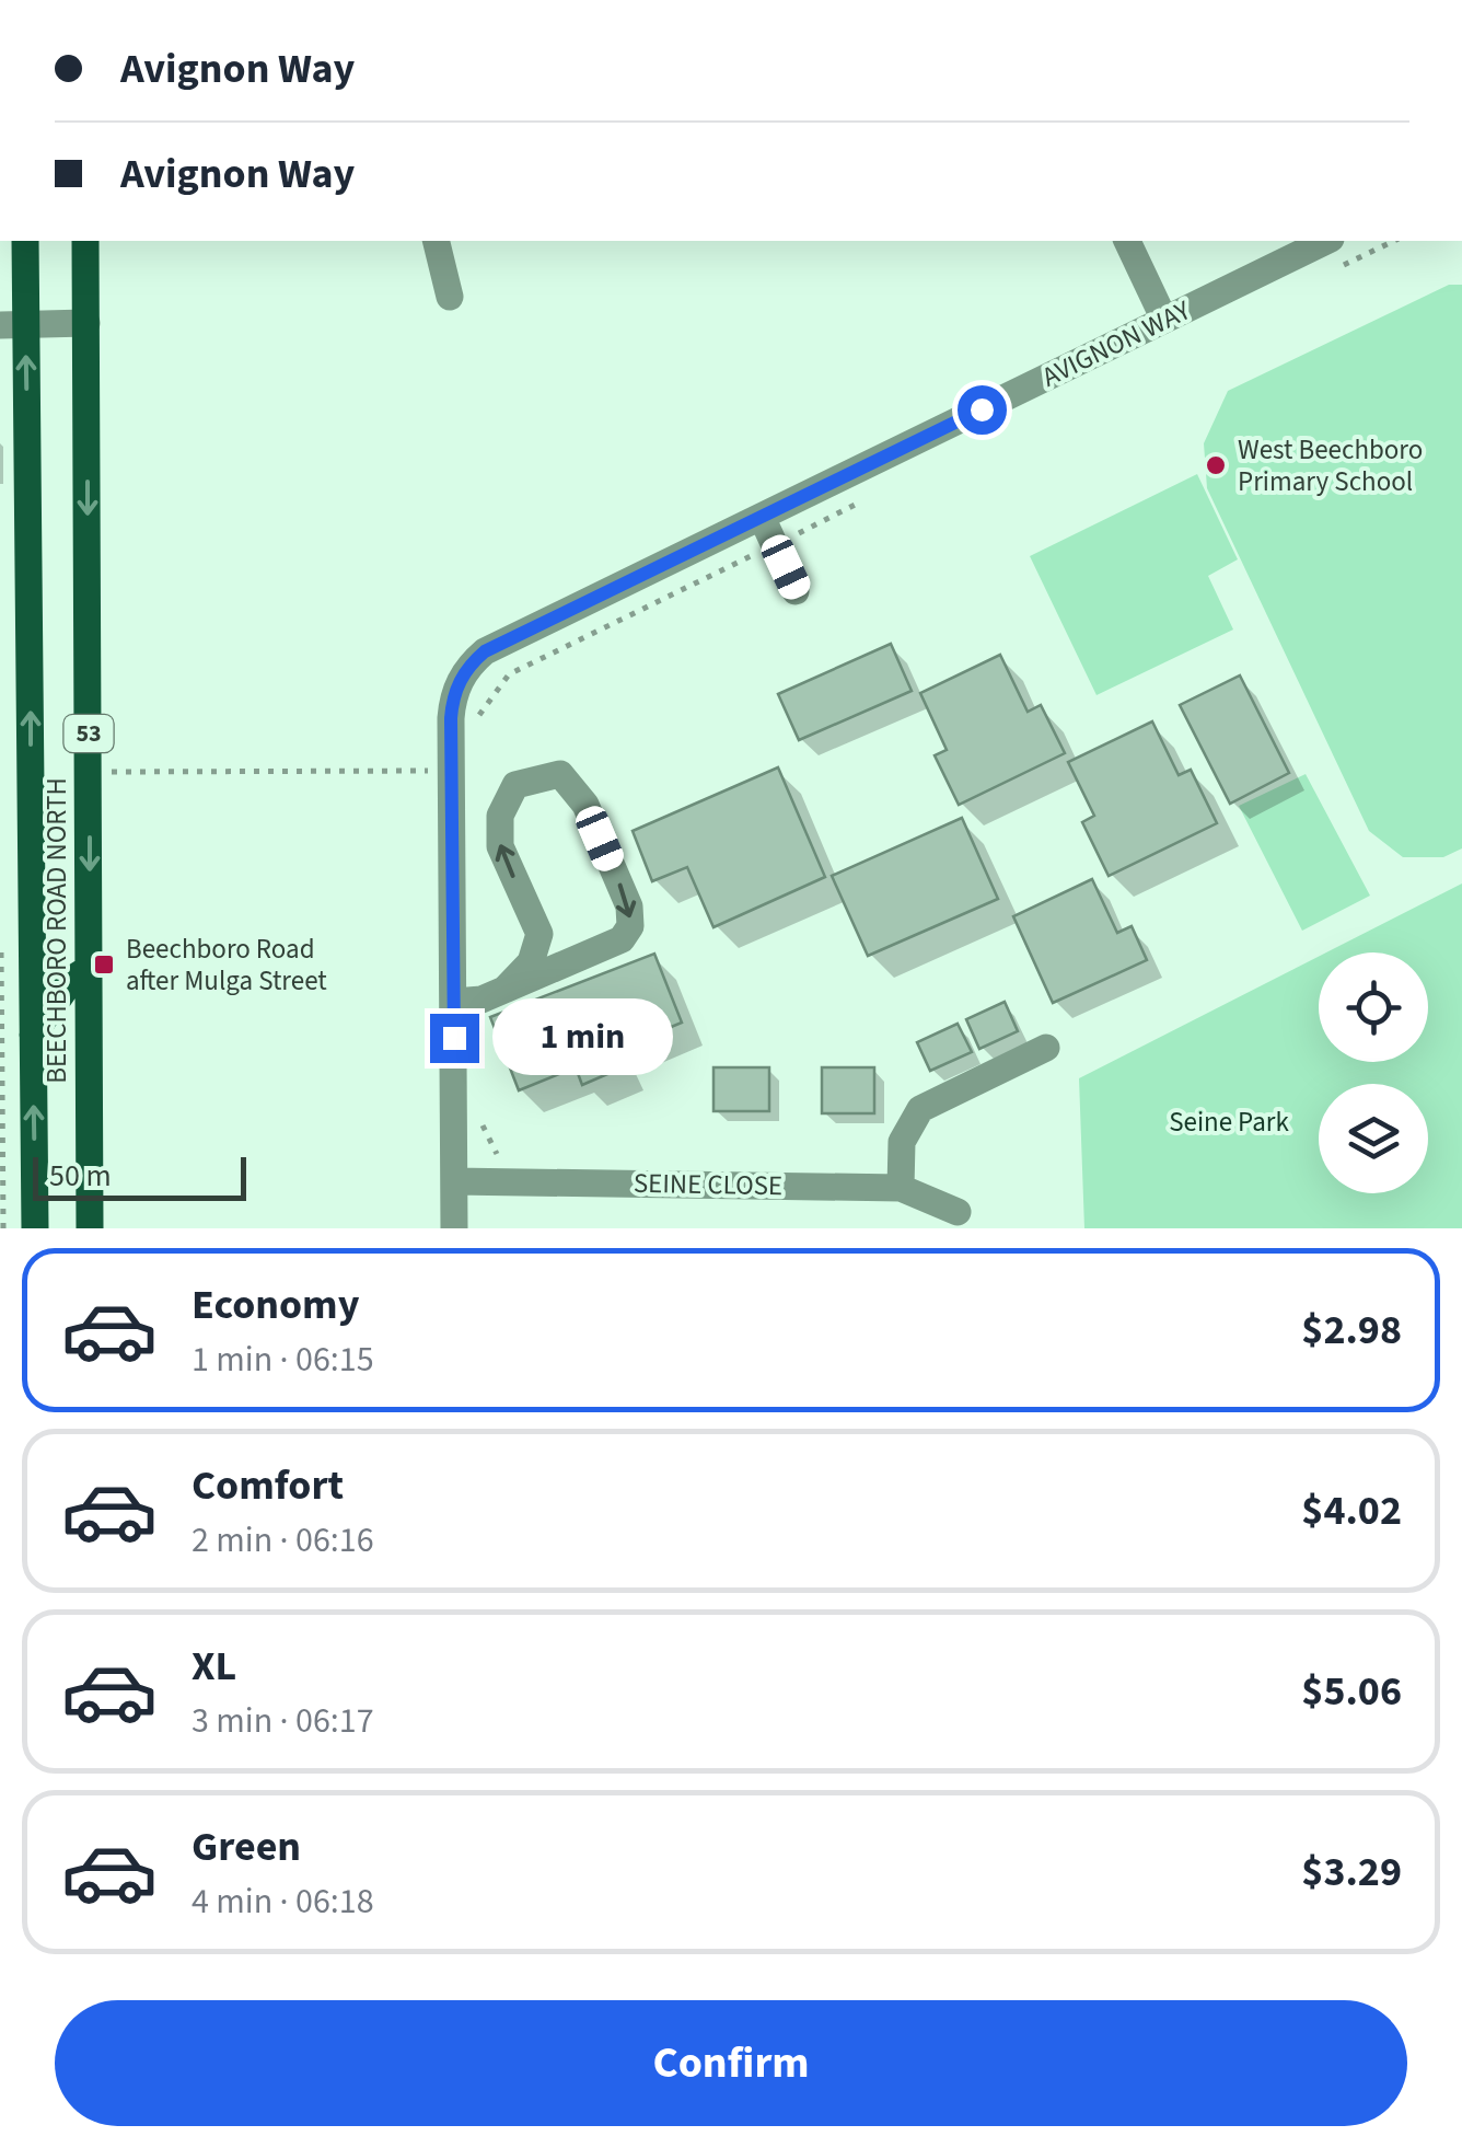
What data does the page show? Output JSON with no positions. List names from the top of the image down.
{
  "streets": {
    "main road": ["53", "BEECHBORO ROAD NORTH"],
    "street": ["AVIGNON WAY", "SEINE CLOSE"]
  },
  "crossings": [
    ["AVIGNON WAY", "SEINE CLOSE"]
  ],
  "parks": ["Seine Park"],
  "places": {
    "other": ["West Beechboro Primary School"],
    "transit": ["Beechboro Road after Mulga Street"]
  },
  "scale_bar": "50 m",
  "page": {
    "banner": ["Avignon Way", "Avignon Way"],
    "bubble": "1 min",
    "scale": "50 m",
    "list": [
      {
        "name": "Economy",
        "note": "1 min · 06:15",
        "value": "$2.98"
      },
      {
        "name": "Comfort",
        "note": "2 min · 06:16",
        "value": "$4.02"
      },
      {
        "name": "XL",
        "note": "3 min · 06:17",
        "value": "$5.06"
      },
      {
        "name": "Green",
        "note": "4 min · 06:18",
        "value": "$3.29"
      }
    ],
    "buttons": "Confirm"
  }
}
